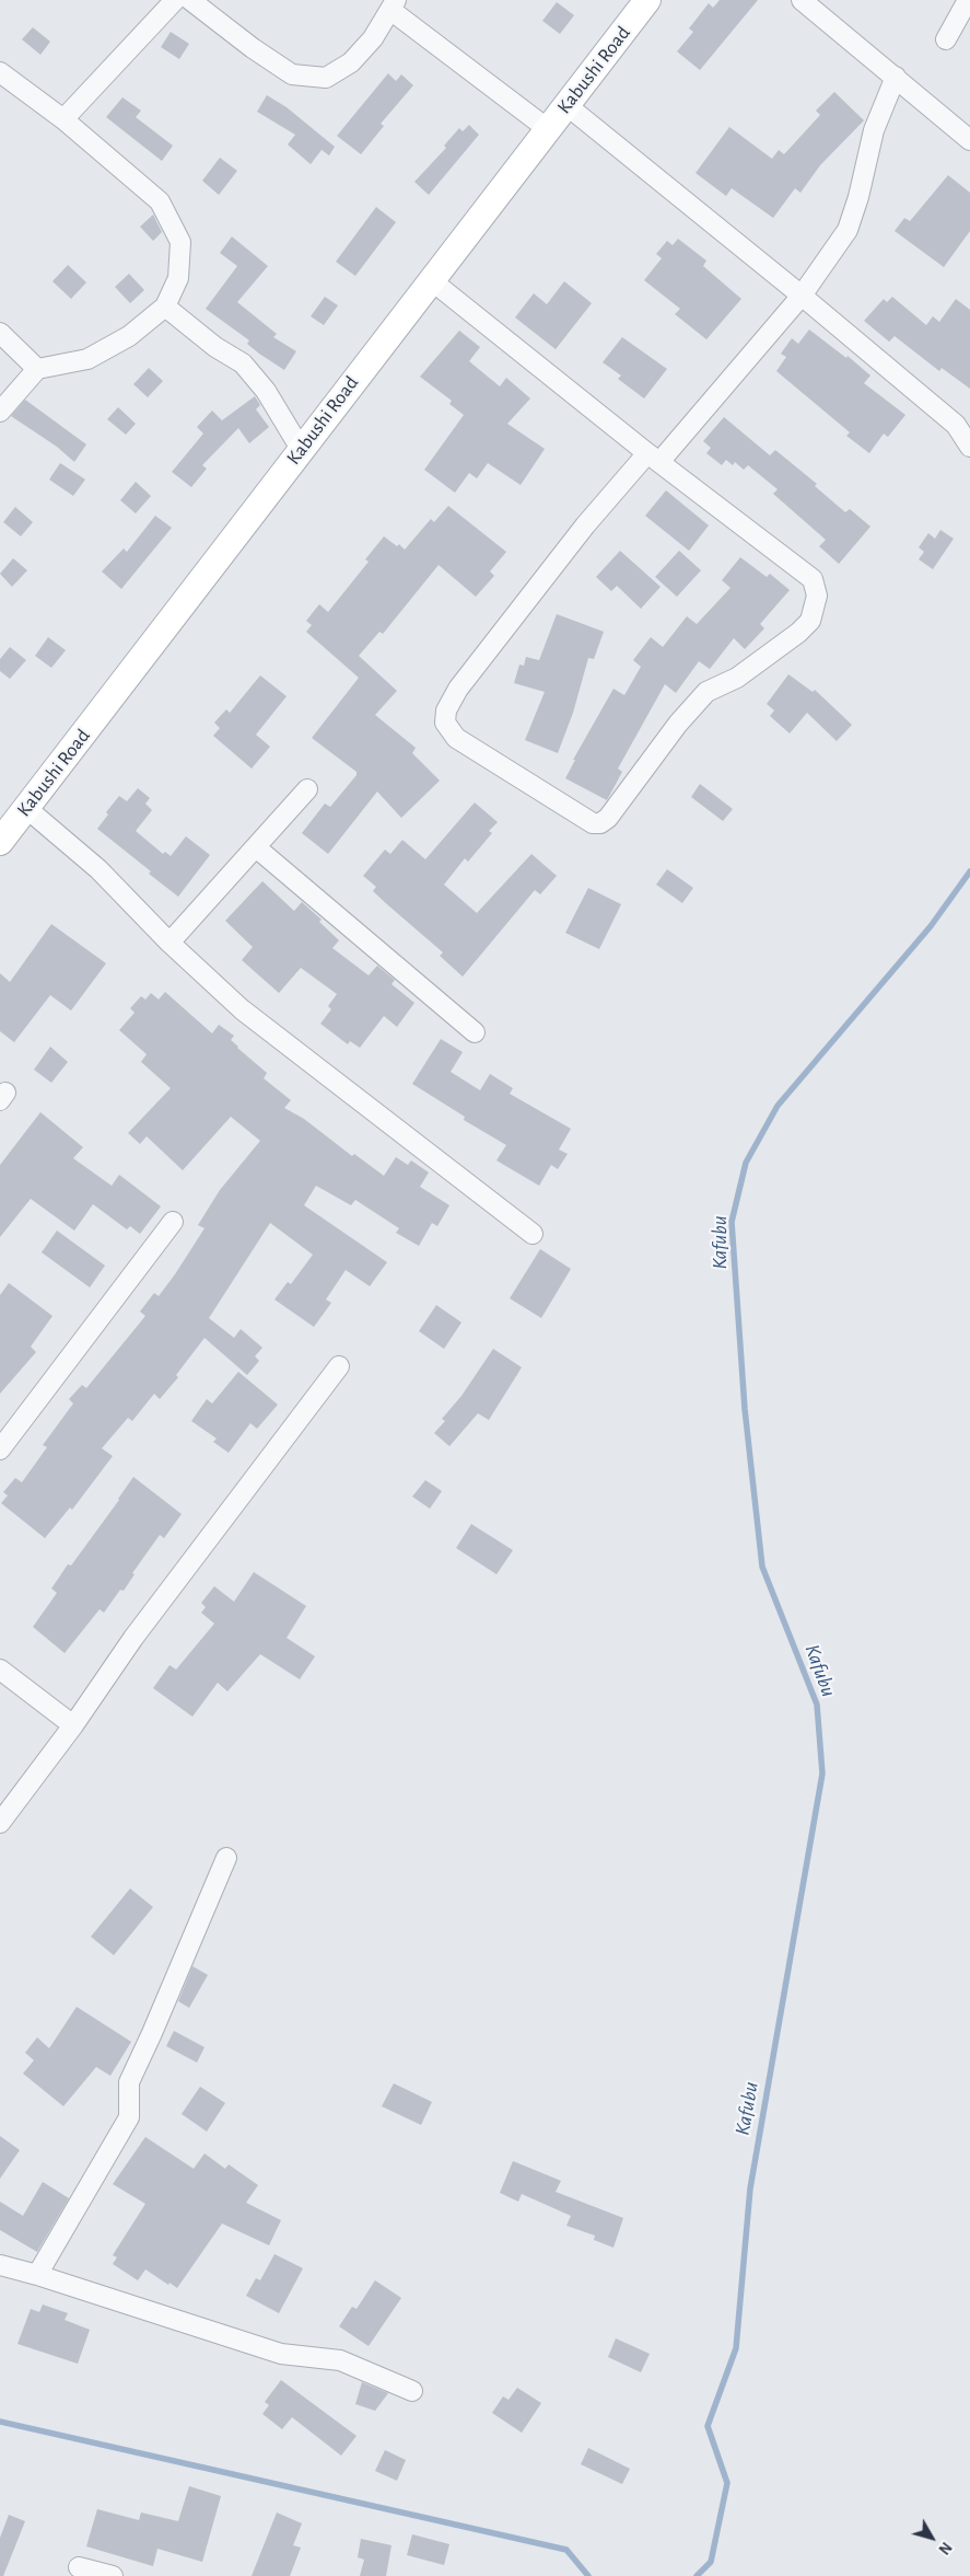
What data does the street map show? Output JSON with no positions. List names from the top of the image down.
{
  "streets": {
    "main road": ["Kabushi Road"]
  },
  "water": ["Kafubu"],
  "north": "bottom right"
}
